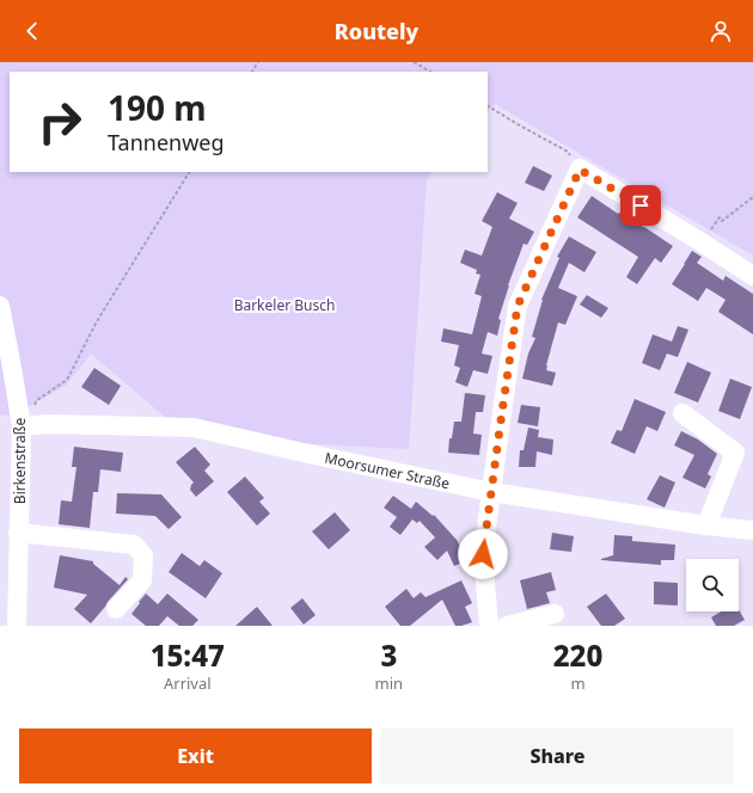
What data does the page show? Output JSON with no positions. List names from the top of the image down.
{
  "streets": {
    "street": ["Birkenstraße", "Moorsumer Straße"]
  },
  "crossings": [
    ["Birkenstraße", "Moorsumer Straße"]
  ],
  "parks": ["Barkeler Busch"],
  "page": {
    "header": "Routely",
    "turn": ["190 m", "Tannenweg"],
    "eta": [
      "15:47",
      "Arrival",
      "3",
      "min",
      "220",
      "m"
    ],
    "buttons": ["Exit", "Share"]
  }
}
